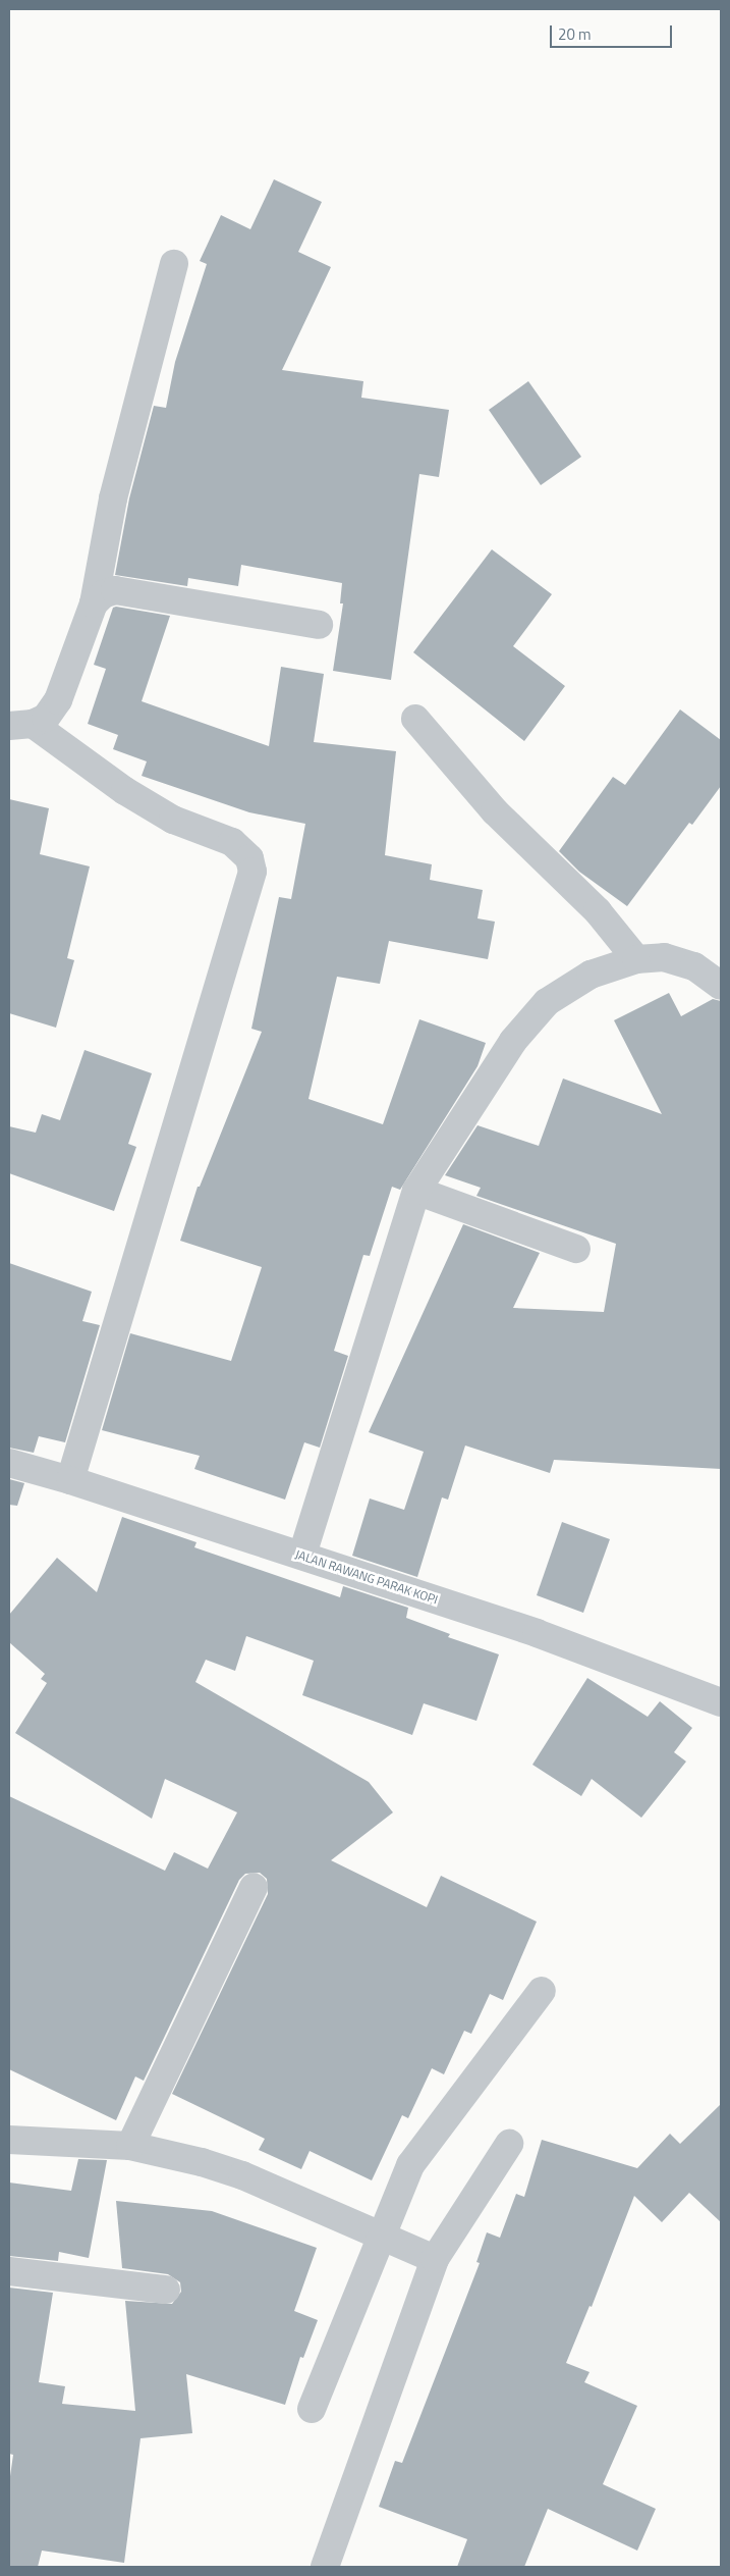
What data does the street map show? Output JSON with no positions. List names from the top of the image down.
{
  "streets": {
    "street": ["JALAN RAWANG PARAK KOPI"]
  },
  "scale_bar": "20 m"
}
